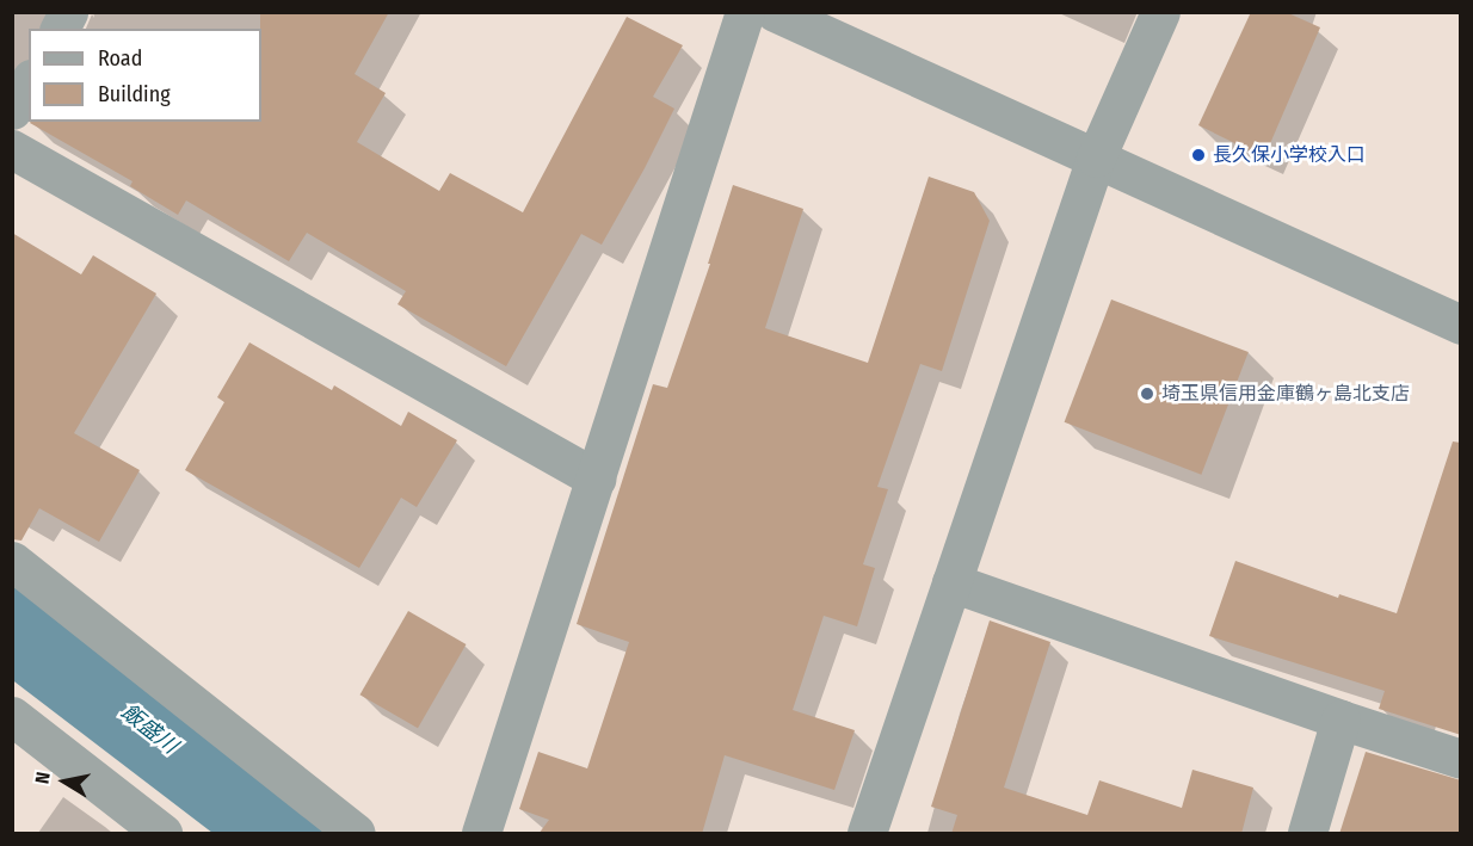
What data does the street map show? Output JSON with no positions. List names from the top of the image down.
{
  "water": ["飯盛川"],
  "places": ["長久保小学校入口", "埼玉県信用金庫鶴ヶ島北支店"],
  "legend": ["Road", "Building"],
  "north": "left"
}
